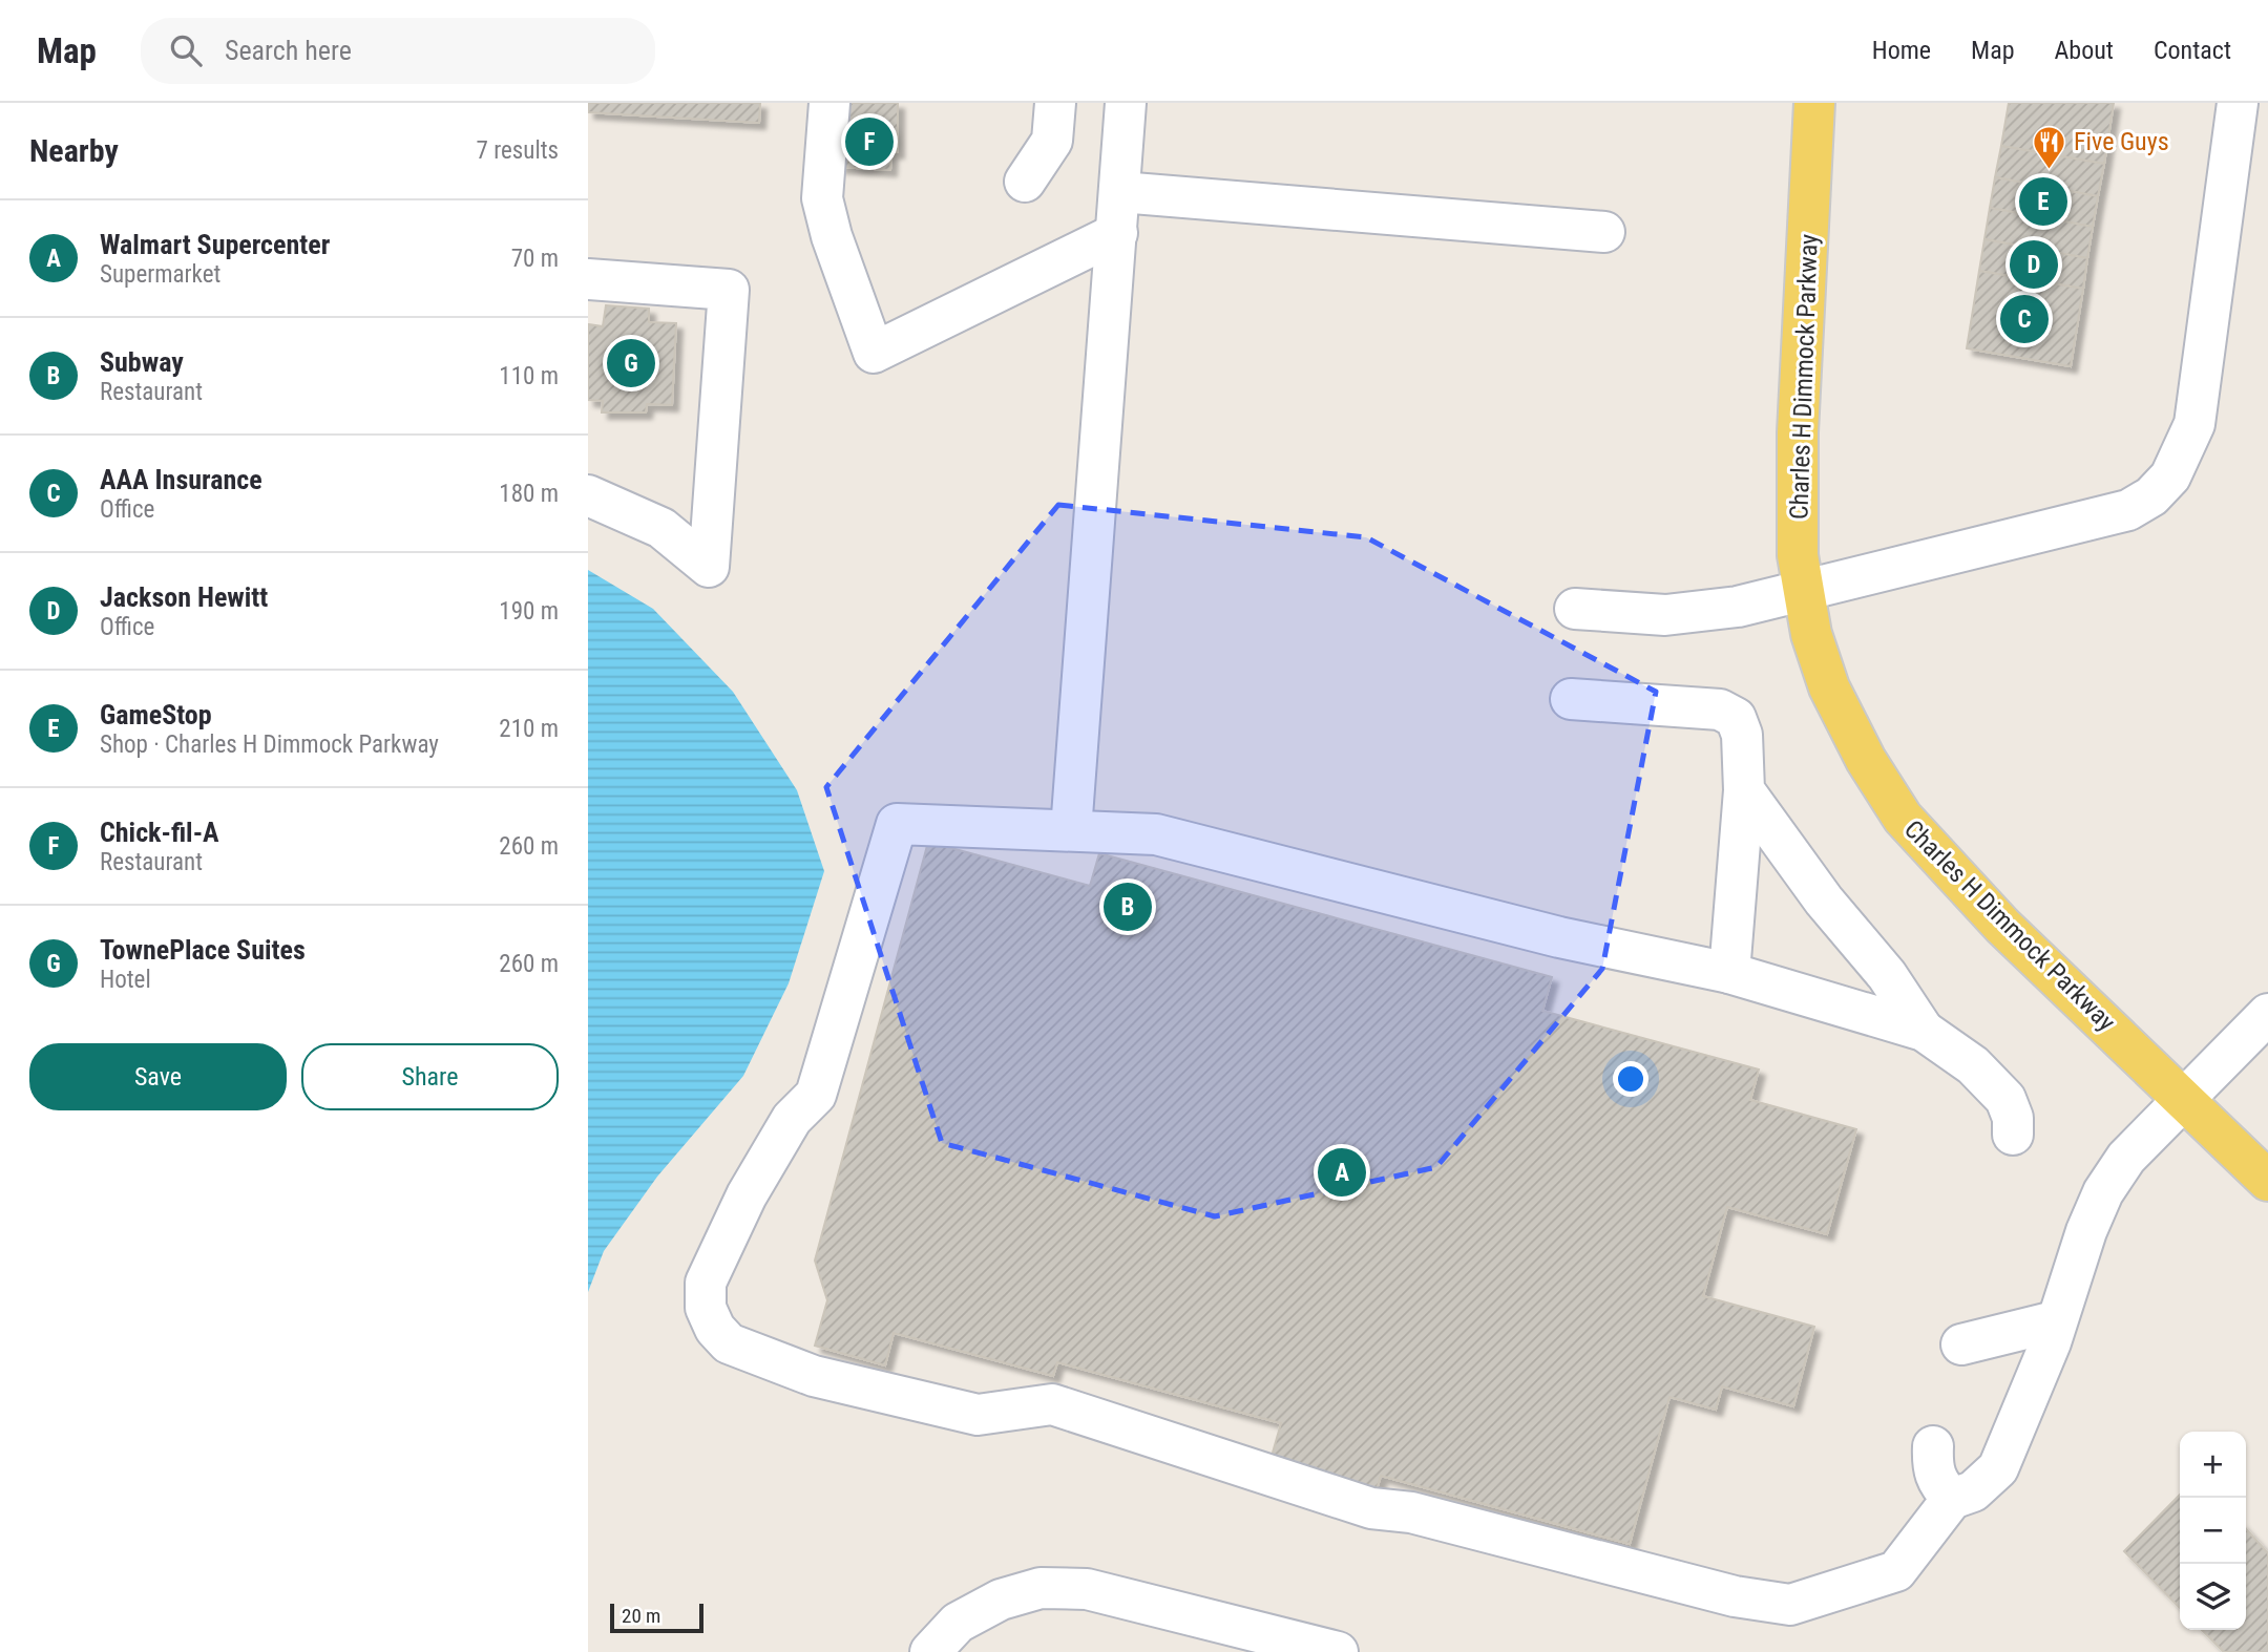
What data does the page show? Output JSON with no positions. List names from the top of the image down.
{
  "streets": {
    "main road": ["Charles H Dimmock Parkway"]
  },
  "places": {
    "restaurant": ["Five Guys"]
  },
  "scale_bar": "20 m",
  "page": {
    "header": "Map",
    "search": "Search here",
    "nav": [
      "Home",
      "Map",
      "About",
      "Contact"
    ],
    "heading": ["Nearby", "7 results"],
    "pins": [
      "F",
      "E",
      "D",
      "C",
      "G",
      "B",
      "A"
    ],
    "list": [
      {
        "mark": "A",
        "name": "Walmart Supercenter",
        "note": "Supermarket",
        "value": "70 m"
      },
      {
        "mark": "B",
        "name": "Subway",
        "note": "Restaurant",
        "value": "110 m"
      },
      {
        "mark": "C",
        "name": "AAA Insurance",
        "note": "Office",
        "value": "180 m"
      },
      {
        "mark": "D",
        "name": "Jackson Hewitt",
        "note": "Office",
        "value": "190 m"
      },
      {
        "mark": "E",
        "name": "GameStop",
        "note": "Shop · Charles H Dimmock Parkway",
        "value": "210 m"
      },
      {
        "mark": "F",
        "name": "Chick-fil-A",
        "note": "Restaurant",
        "value": "260 m"
      },
      {
        "mark": "G",
        "name": "TownePlace Suites",
        "note": "Hotel",
        "value": "260 m"
      }
    ],
    "buttons": ["Save", "Share"],
    "map_buttons": ["+", "−"],
    "scale": "20 m"
  }
}
